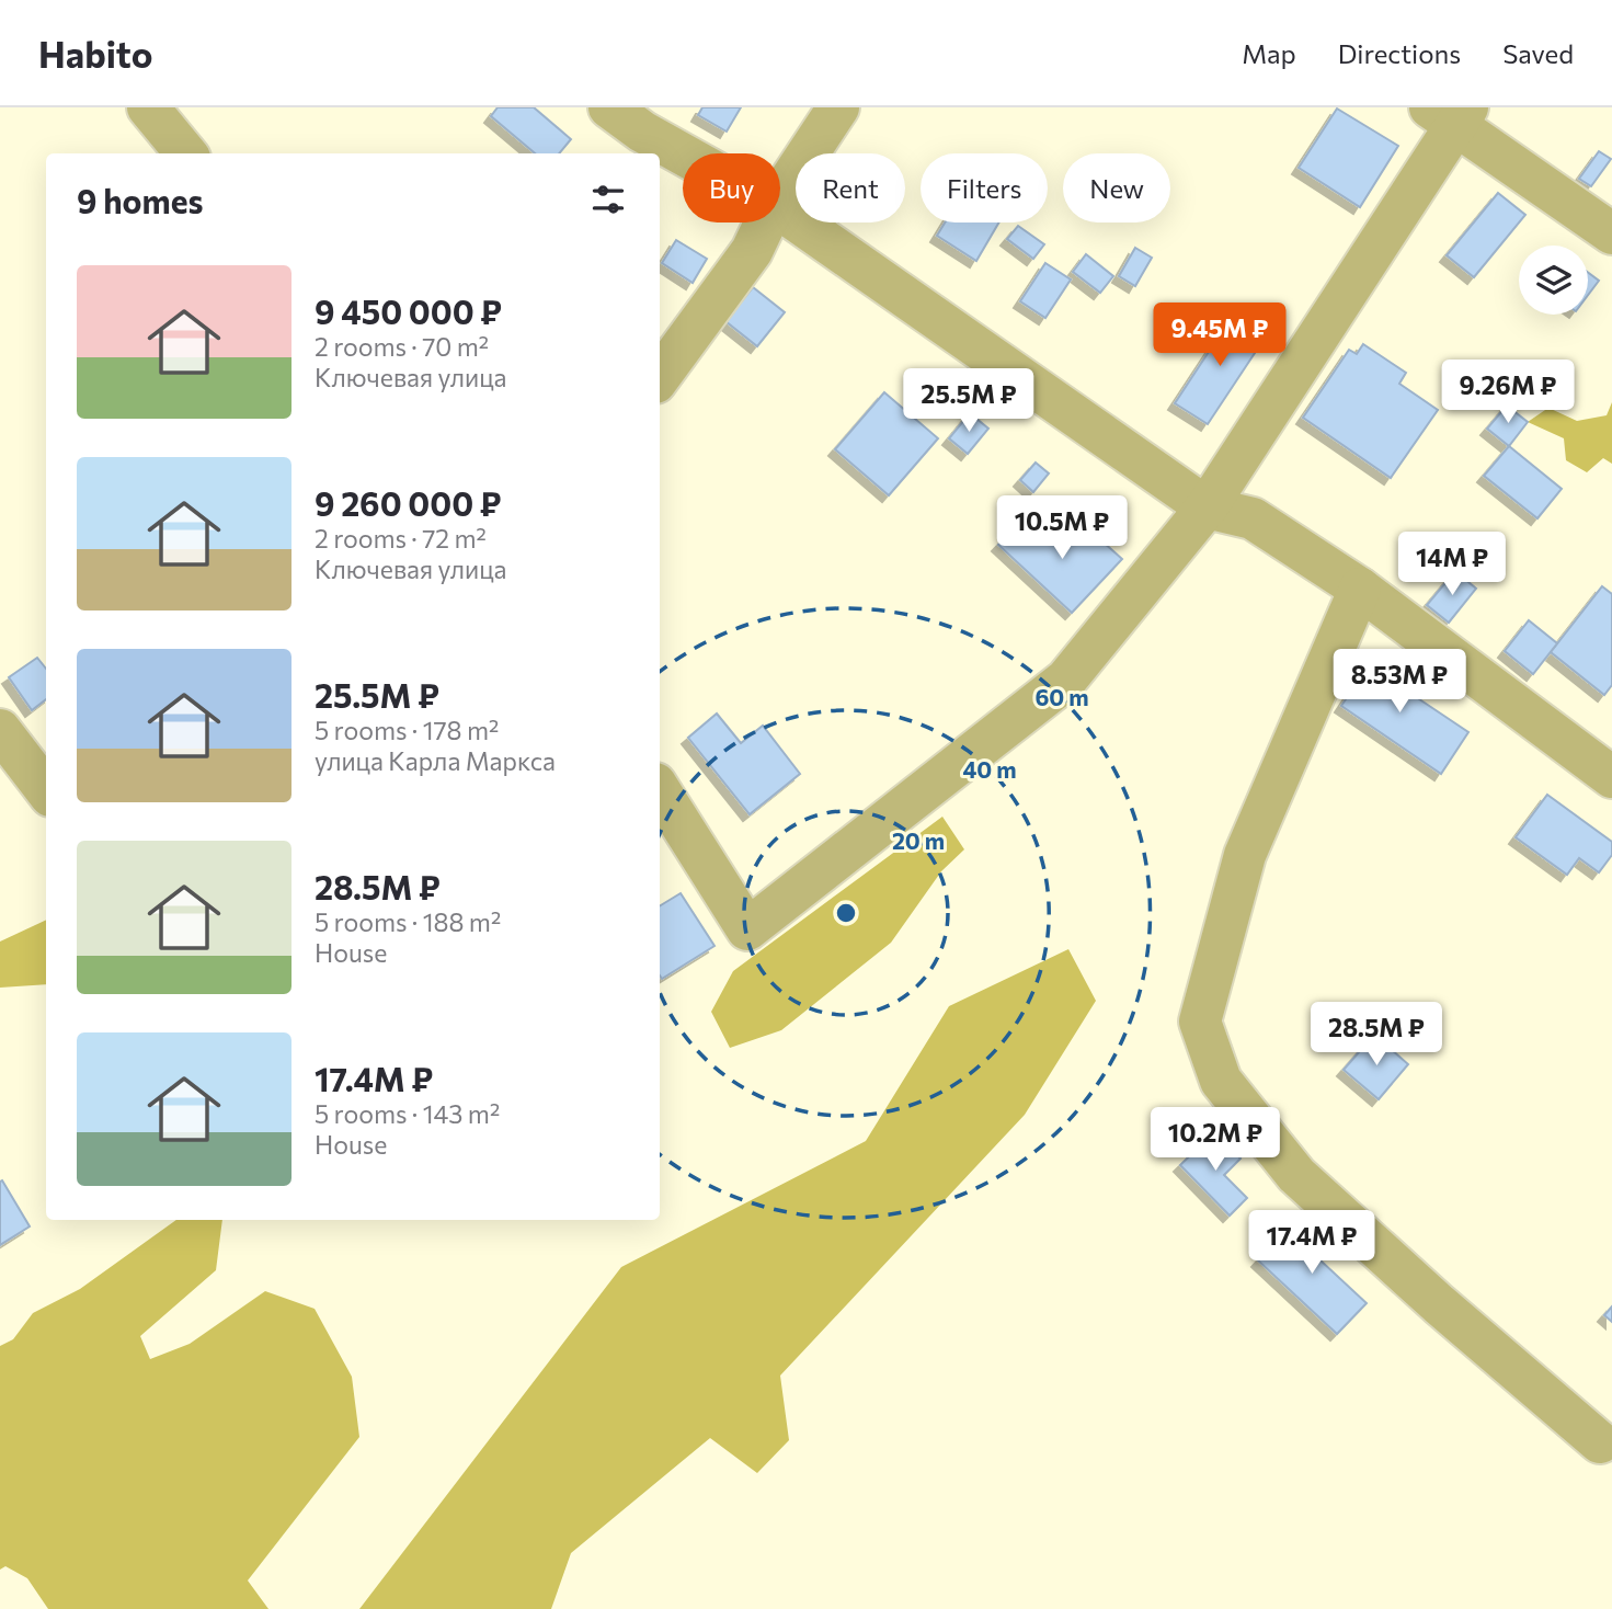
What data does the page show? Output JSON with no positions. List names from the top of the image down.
{
  "page": {
    "header": "Habito",
    "nav": ["Map", "Directions", "Saved"],
    "chip": [
      "Buy",
      "Rent",
      "Filters",
      "New"
    ],
    "heading": "9 homes",
    "list": [
      {
        "name": "9 450 000 ₽",
        "note": "2 rooms · 70 m² · Ключевая улица"
      },
      {
        "name": "9 260 000 ₽",
        "note": "2 rooms · 72 m² · Ключевая улица"
      },
      {
        "name": "25.5M ₽",
        "note": "5 rooms · 178 m² · улица Карла Маркса"
      },
      {
        "name": "28.5M ₽",
        "note": "5 rooms · 188 m² · House"
      },
      {
        "name": "17.4M ₽",
        "note": "5 rooms · 143 m² · House"
      }
    ],
    "price": [
      "9.45M ₽",
      "9.26M ₽",
      "25.5M ₽",
      "10.5M ₽",
      "14M ₽",
      "8.53M ₽",
      "28.5M ₽",
      "10.2M ₽",
      "17.4M ₽"
    ]
  },
  "rings": ["60 m", "40 m", "20 m"]
}
